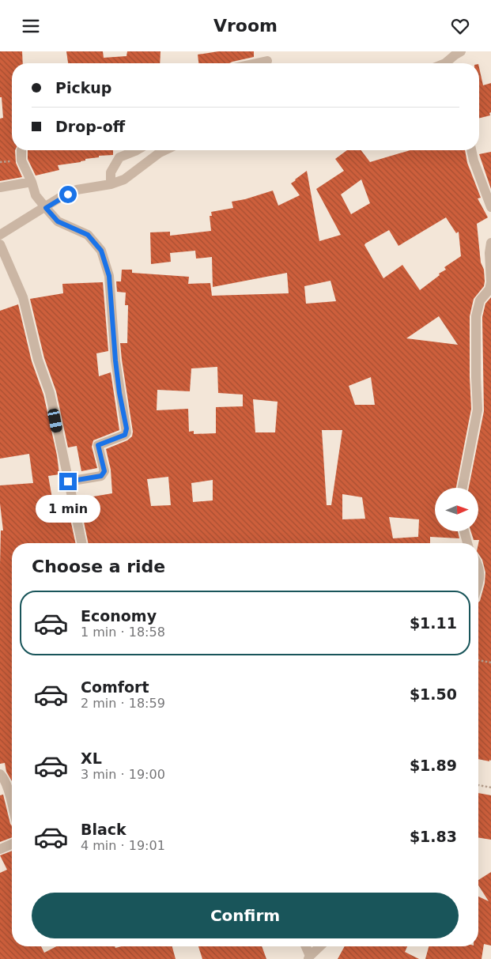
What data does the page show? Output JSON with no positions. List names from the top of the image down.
{
  "north": "right",
  "page": {
    "header": "Vroom",
    "banner": ["Pickup", "Drop-off"],
    "bubble": "1 min",
    "heading": "Choose a ride",
    "list": [
      {
        "name": "Economy",
        "note": "1 min · 18:58",
        "value": "$1.11"
      },
      {
        "name": "Comfort",
        "note": "2 min · 18:59",
        "value": "$1.50"
      },
      {
        "name": "XL",
        "note": "3 min · 19:00",
        "value": "$1.89"
      },
      {
        "name": "Black",
        "note": "4 min · 19:01",
        "value": "$1.83"
      }
    ],
    "buttons": "Confirm"
  }
}
